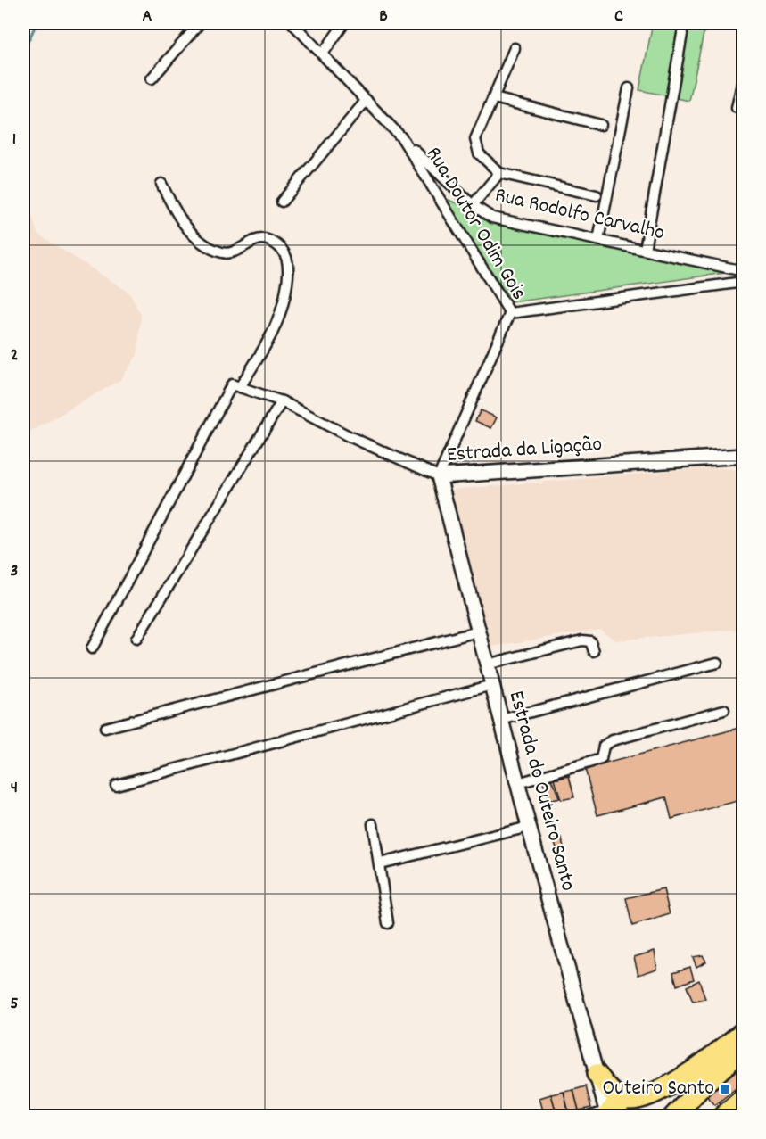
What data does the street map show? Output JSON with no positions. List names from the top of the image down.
{
  "streets": {
    "street": [
      "Rua Rodolfo Carvalho",
      "Rua Doutor Odim Gois",
      "Estrada da Ligação",
      "Estrada do Outeiro Santo"
    ]
  },
  "crossings": [
    ["Rua Rodolfo Carvalho", "Rua Doutor Odim Gois"],
    ["Rua Doutor Odim Gois", "Estrada da Ligação"],
    ["Rua Doutor Odim Gois", "Estrada do Outeiro Santo"],
    ["Estrada da Ligação", "Estrada do Outeiro Santo"]
  ],
  "places": {
    "transit": ["Outeiro Santo"]
  },
  "grid": {
    "columns": ["A", "B", "C"],
    "rows": [
      "1",
      "2",
      "3",
      "4",
      "5"
    ]
  }
}
